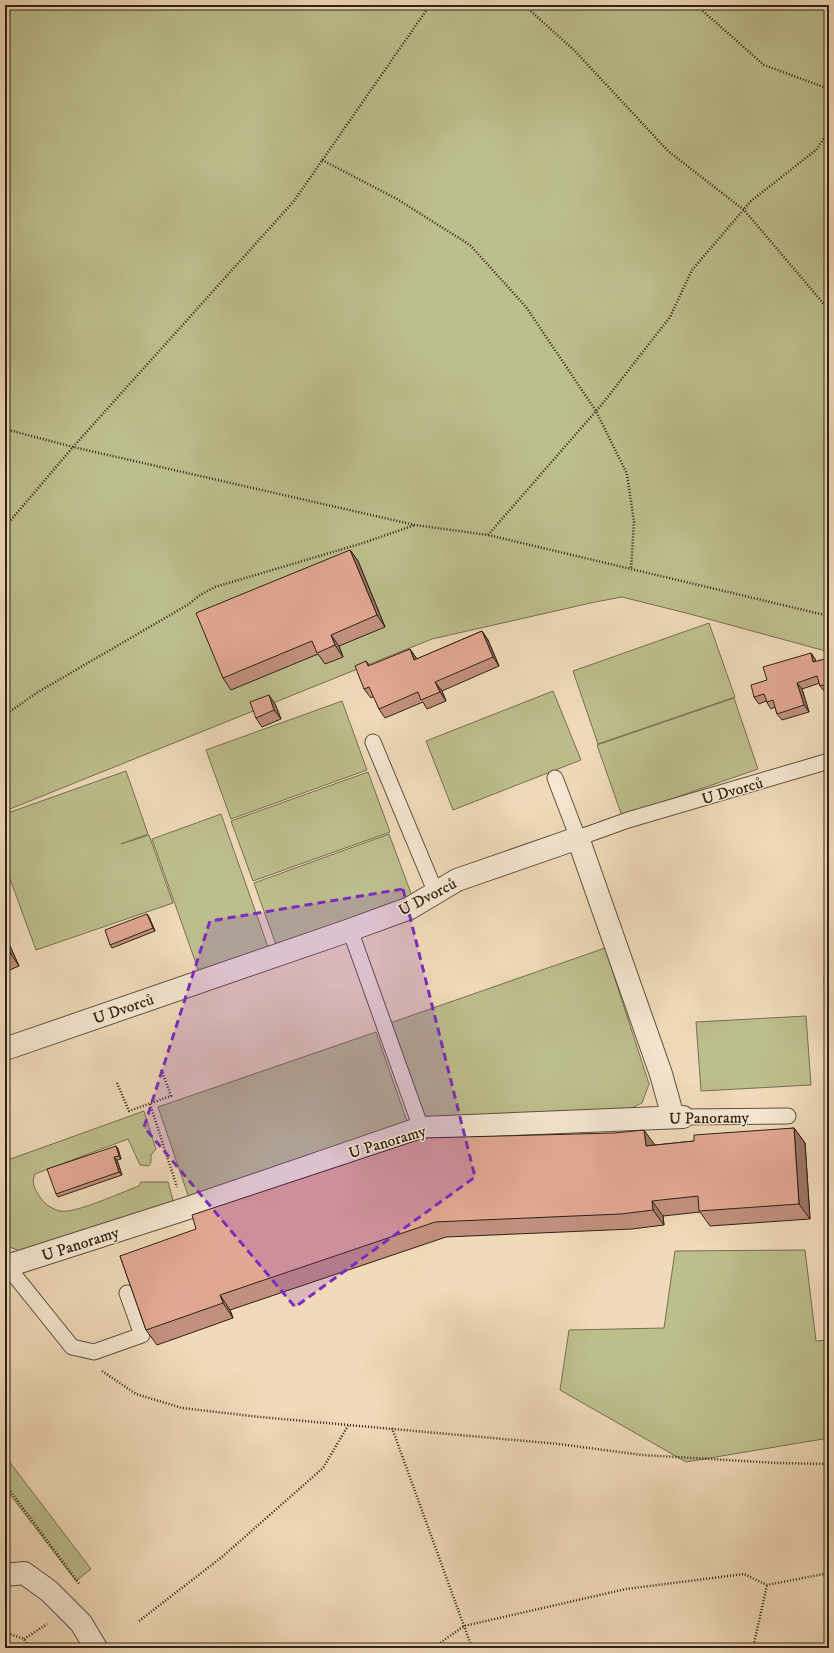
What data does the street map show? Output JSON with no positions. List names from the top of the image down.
{
  "streets": {
    "street": ["U Dvorců", "U Panoramy"]
  }
}
